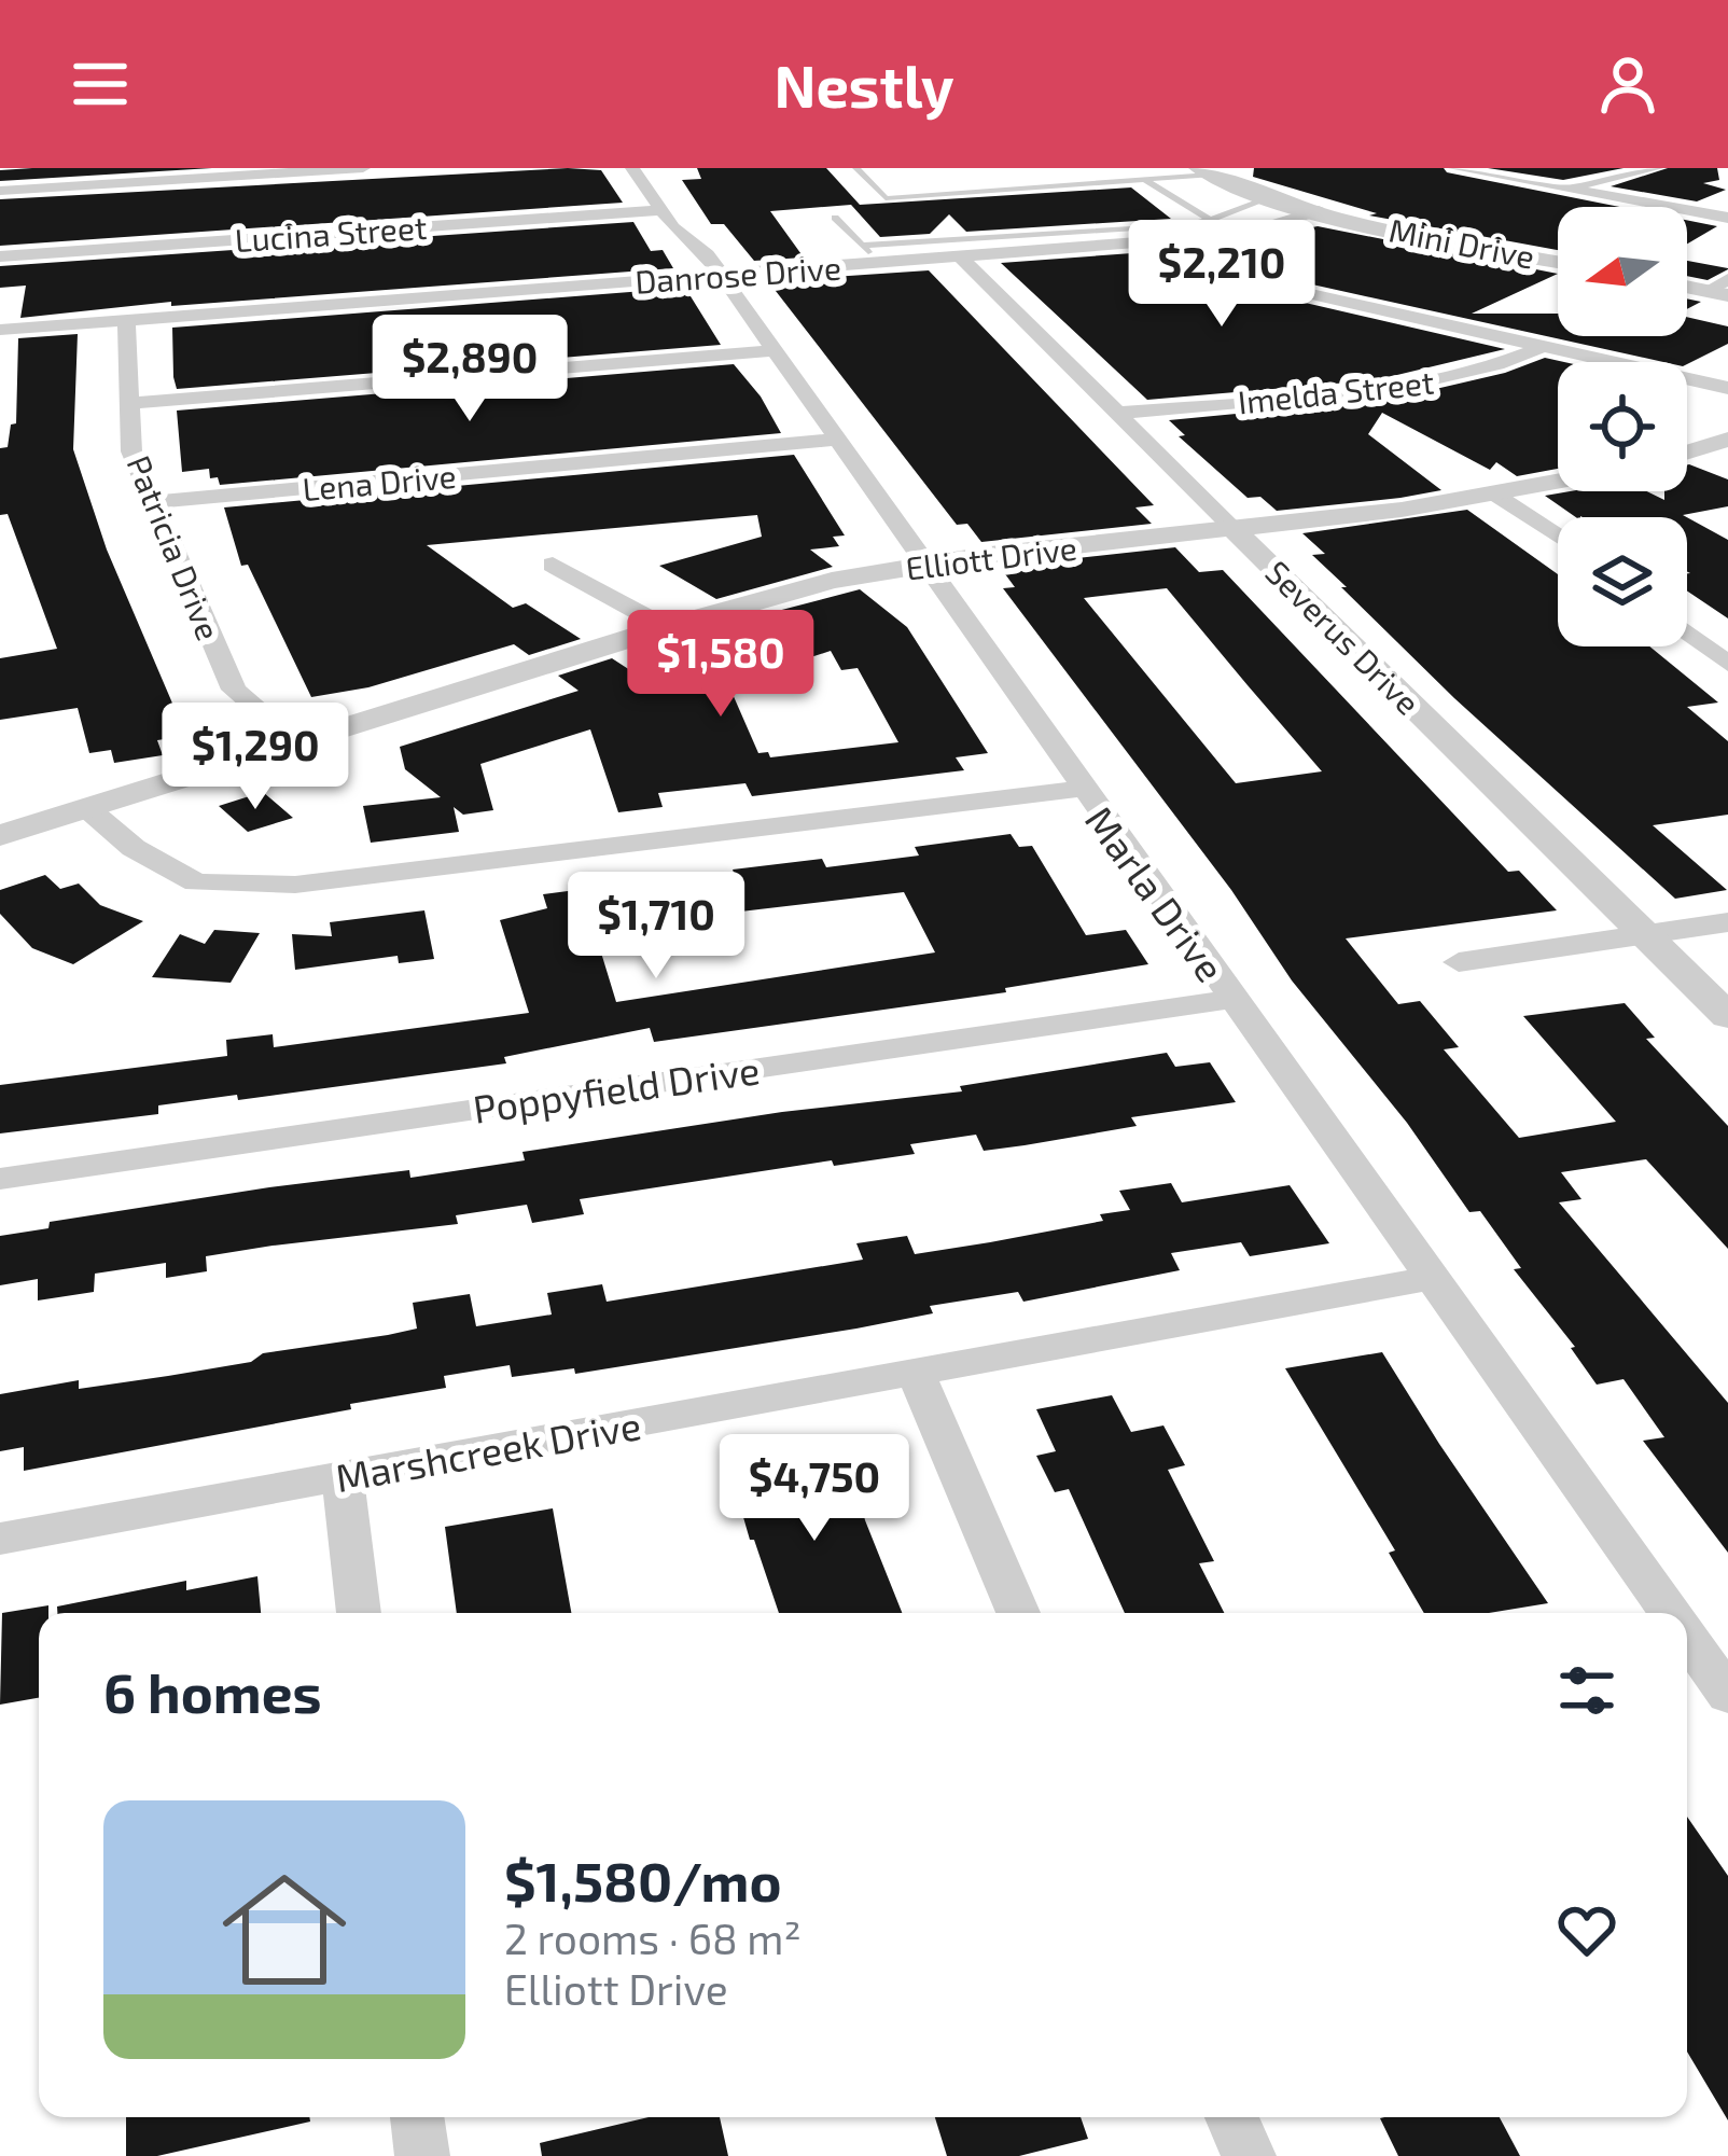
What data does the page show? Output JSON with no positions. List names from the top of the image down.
{
  "streets": {
    "street": [
      "Lucina Street",
      "Mini Drive",
      "Danrose Drive",
      "Imelda Street",
      "Lena Drive",
      "Patricia Drive",
      "Elliott Drive",
      "Severus Drive",
      "Marla Drive",
      "Poppyfield Drive",
      "Marshcreek Drive"
    ]
  },
  "crossings": [
    ["Lucina Street", "Marla Drive"],
    ["Mini Drive", "Danrose Drive"],
    ["Danrose Drive", "Patricia Drive"],
    ["Danrose Drive", "Severus Drive"],
    ["Danrose Drive", "Marla Drive"],
    ["Imelda Street", "Severus Drive"],
    ["Lena Drive", "Patricia Drive"],
    ["Lena Drive", "Marla Drive"],
    ["Patricia Drive", "Elliott Drive"],
    ["Elliott Drive", "Severus Drive"],
    ["Elliott Drive", "Marla Drive"],
    ["Marla Drive", "Poppyfield Drive"],
    ["Marla Drive", "Marshcreek Drive"]
  ],
  "north": "left",
  "page": {
    "header": "Nestly",
    "price": [
      "$2,210",
      "$2,890",
      "$1,580",
      "$1,290",
      "$1,710",
      "$4,750"
    ],
    "heading": "6 homes",
    "list": [
      {
        "name": "$1,580/mo",
        "note": "2 rooms · 68 m² · Elliott Drive"
      }
    ]
  }
}
